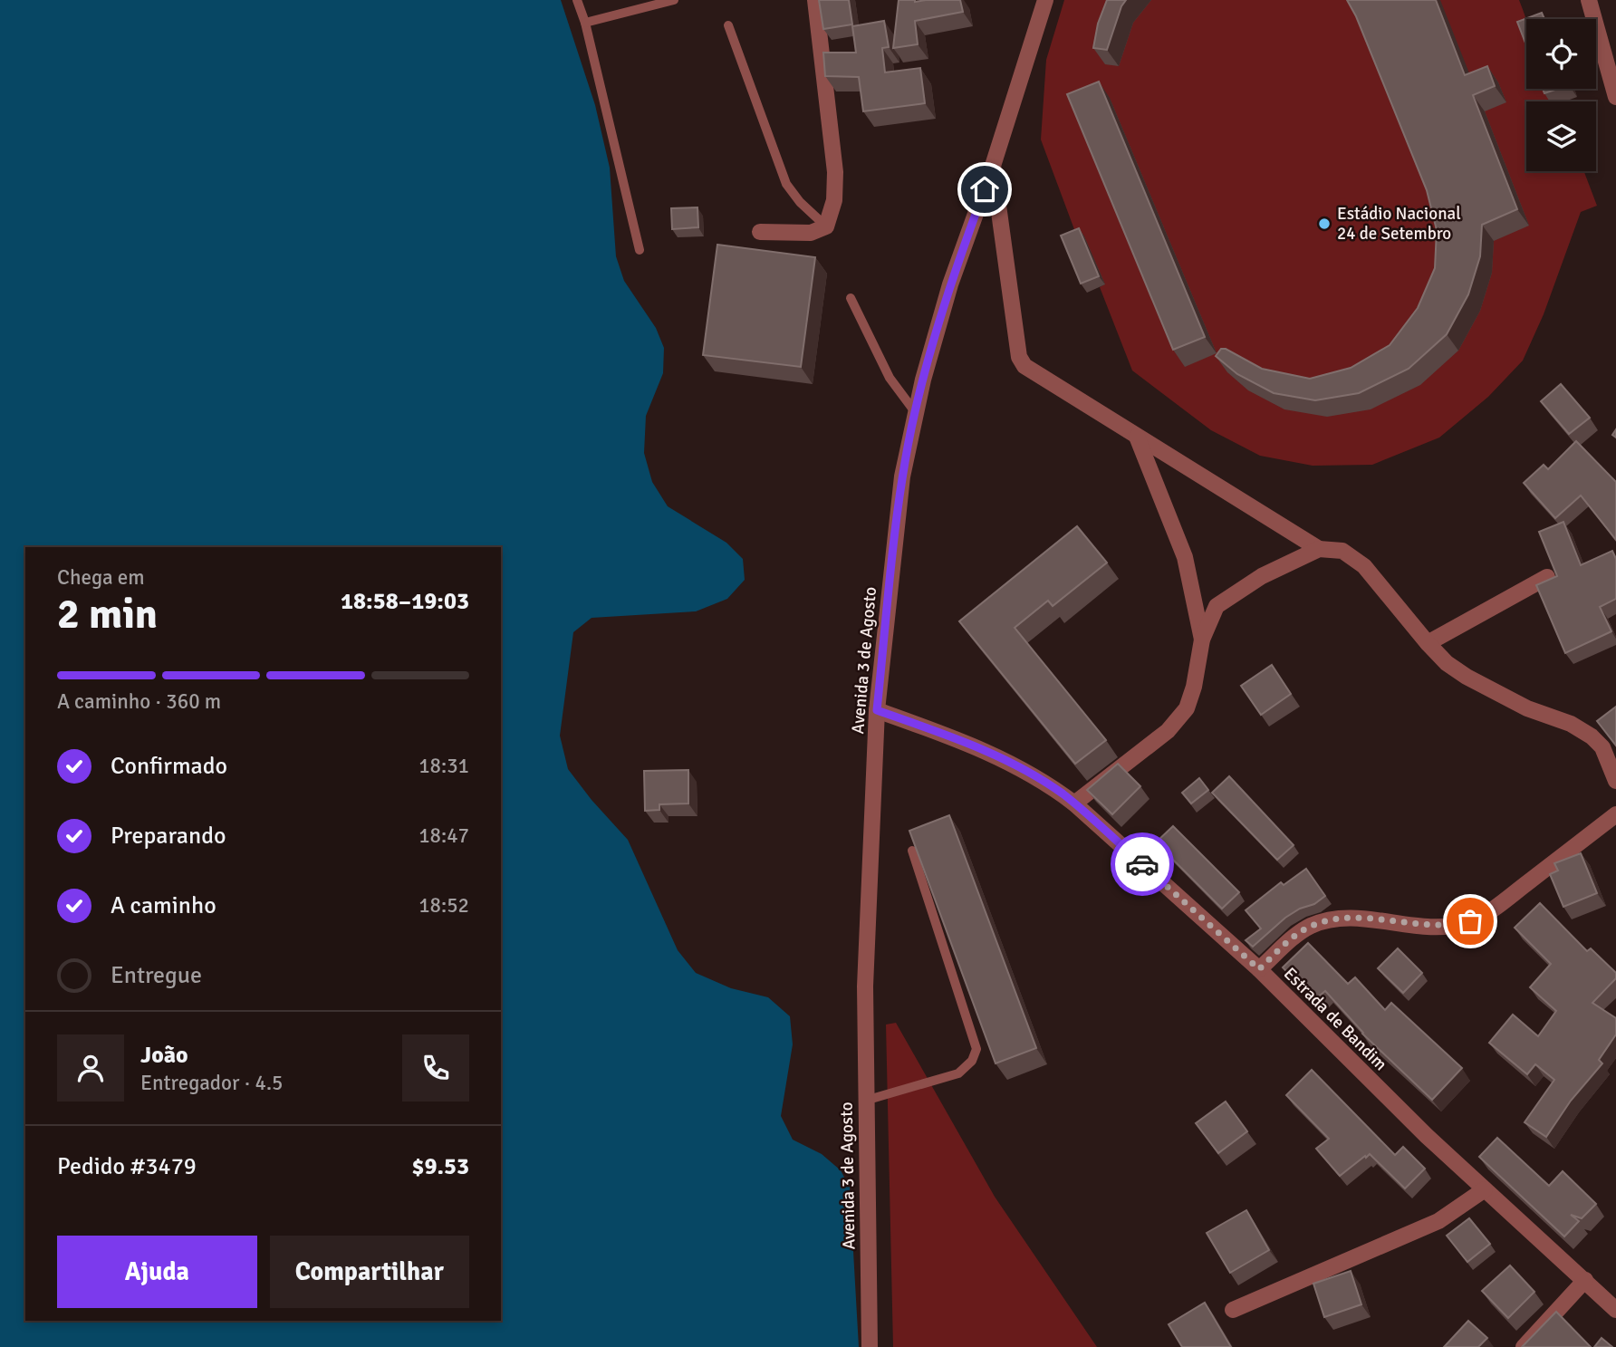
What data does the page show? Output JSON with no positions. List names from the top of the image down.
{
  "streets": {
    "street": ["Avenida 3 de Agosto", "Estrada de Bandim"]
  },
  "crossings": [
    ["Avenida 3 de Agosto", "Estrada de Bandim"]
  ],
  "places": ["Estádio Nacional 24 de Setembro"],
  "page": {
    "heading": ["2 min", "Chega em", "18:58–19:03"],
    "panel": [
      "João",
      "Entregador · 4.5",
      "Pedido #3479",
      "$9.53"
    ],
    "bar": "A caminho · 360 m",
    "list": [
      ["Confirmado", "18:31"],
      ["Preparando", "18:47"],
      ["A caminho", "18:52"],
      "Entregue"
    ],
    "buttons": ["Ajuda", "Compartilhar"]
  }
}
